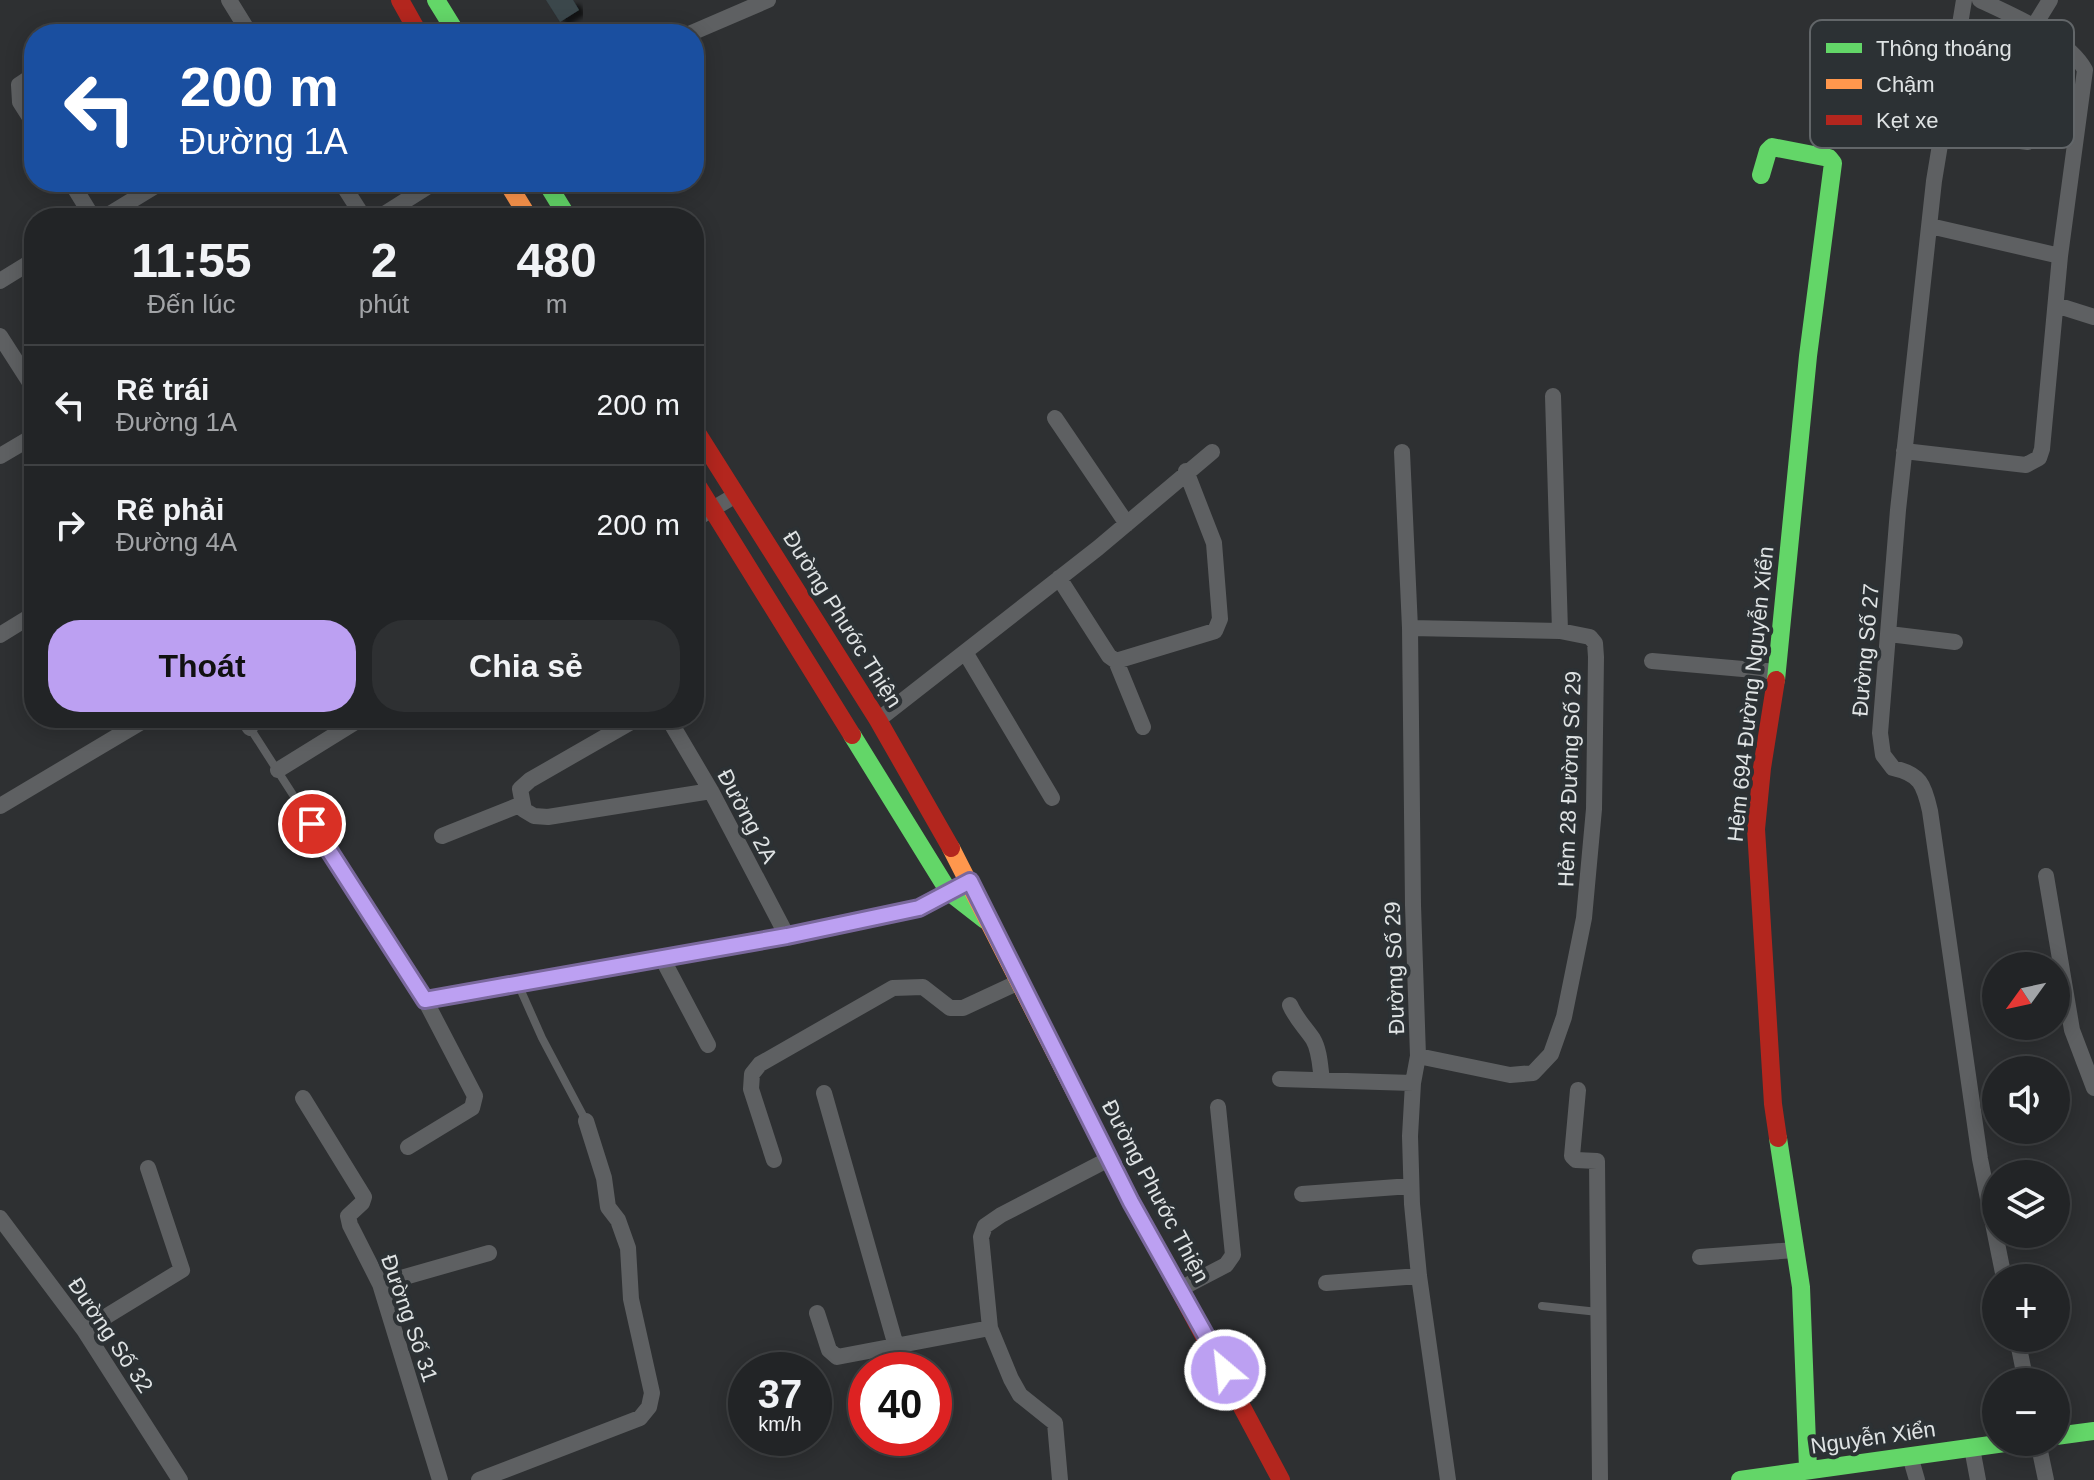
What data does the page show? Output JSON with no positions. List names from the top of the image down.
{
  "streets": {
    "street": [
      "Đường Phước Thiện",
      "Đường Số 27",
      "Hẻm 694 Đường Nguyễn Xiển",
      "Hẻm 28 Đường Số 29",
      "Đường 2A",
      "Đường Số 29",
      "Đường Số 31",
      "Đường Số 32",
      "Nguyễn Xiển"
    ]
  },
  "crossings": [
    ["Hẻm 694 Đường Nguyễn Xiển", "Nguyễn Xiển"],
    ["Hẻm 28 Đường Số 29", "Đường Số 29"]
  ],
  "legend": ["Thông thoáng", "Chậm", "Kẹt xe"],
  "north": "bottom left",
  "page": {
    "turn": ["200 m", "Đường 1A"],
    "eta": [
      "11:55",
      "Đến lúc",
      "2",
      "phút",
      "480",
      "m"
    ],
    "list": [
      {
        "name": "Rẽ trái",
        "note": "Đường 1A",
        "value": "200 m"
      },
      {
        "name": "Rẽ phải",
        "note": "Đường 4A",
        "value": "200 m"
      }
    ],
    "buttons": ["Thoát", "Chia sẻ"],
    "map_buttons": ["+", "−"],
    "speed": "37 km/h",
    "limit": "40"
  }
}
